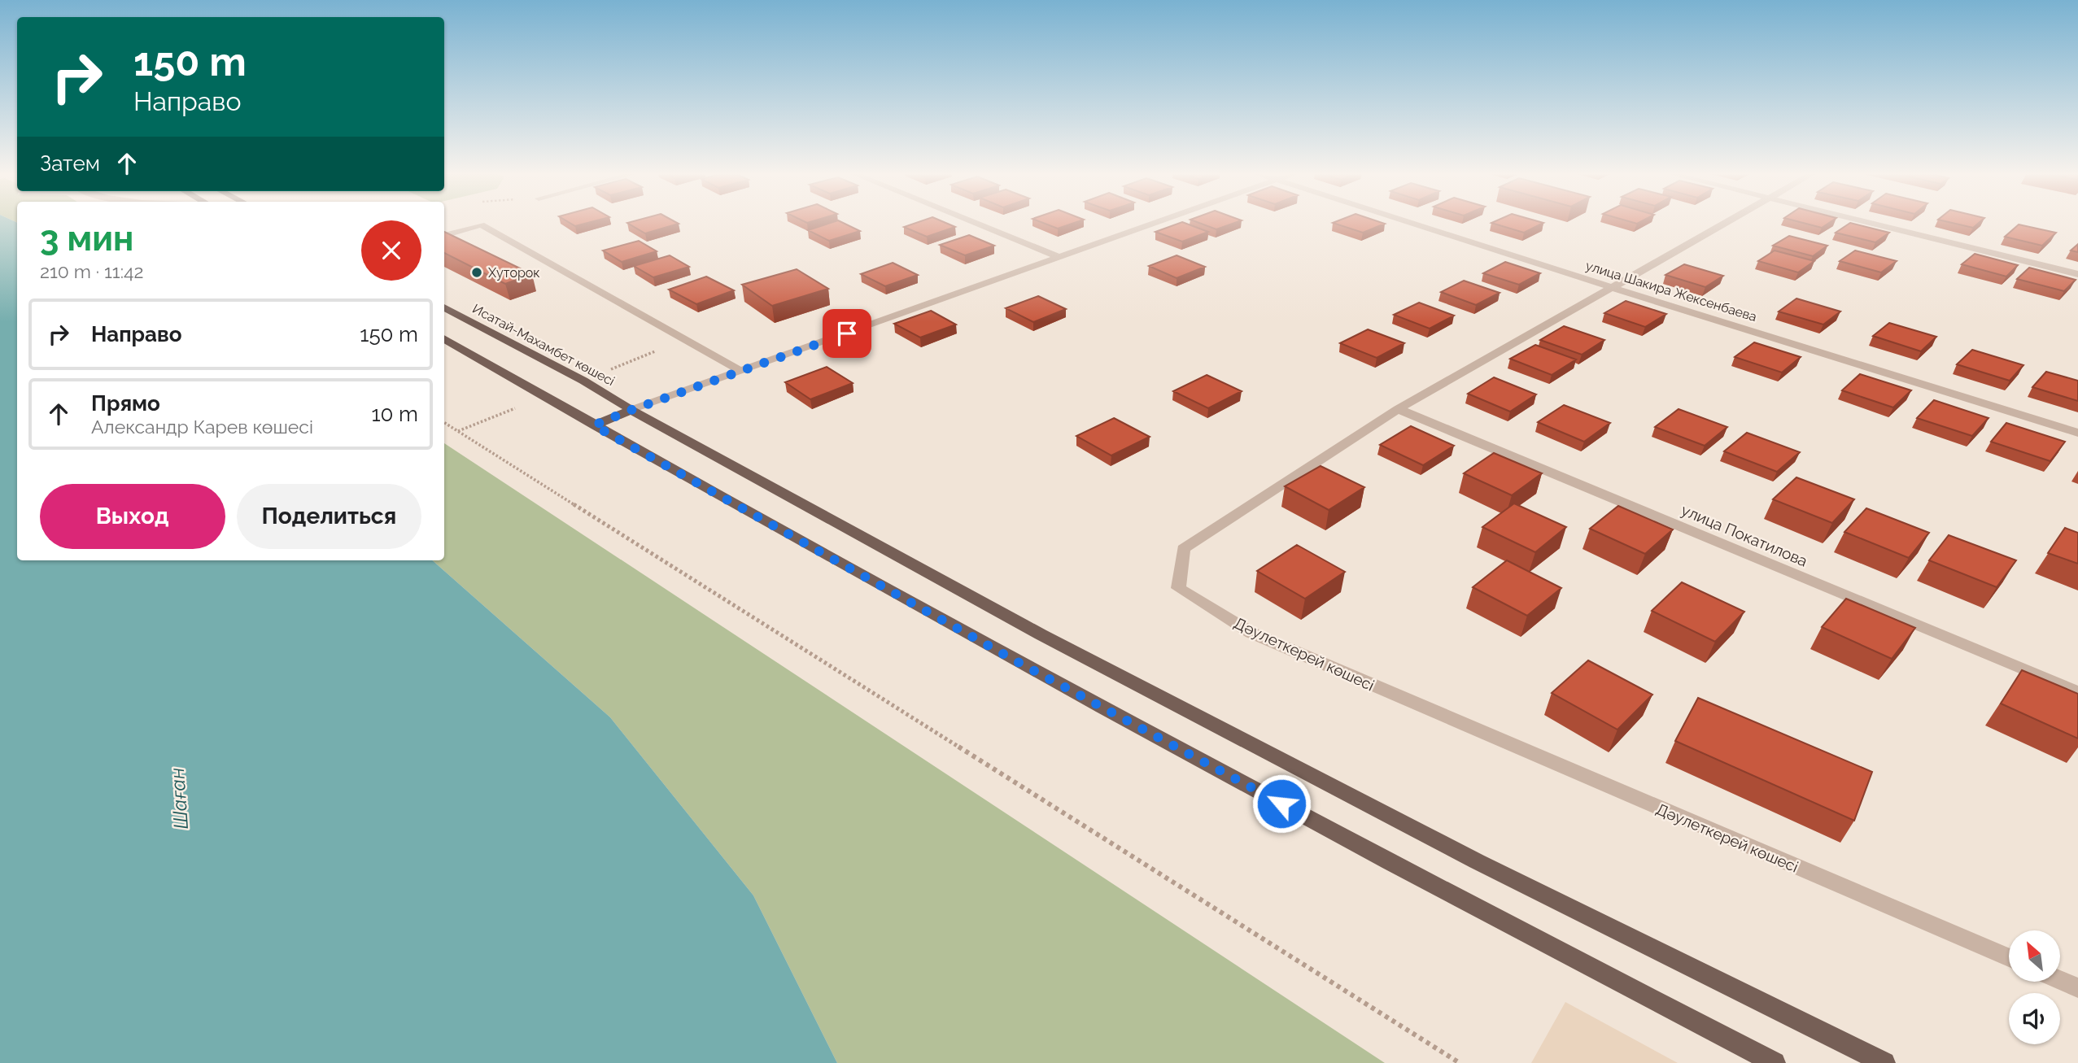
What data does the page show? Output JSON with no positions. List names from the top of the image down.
{
  "streets": {
    "main road": ["Исатай-Махамбет көшесі"],
    "street": ["улица Шакира Жексенбаева", "улица Покатилова", "Дәулеткерей көшесі"]
  },
  "crossings": [
    ["улица Шакира Жексенбаева", "Дәулеткерей көшесі"],
    ["улица Покатилова", "Дәулеткерей көшесі"]
  ],
  "water": ["Шаған"],
  "places": ["Хуторок"],
  "north": "top left",
  "page": {
    "turn": ["150 m", "Направо"],
    "then": "Затем",
    "heading": ["3 мин", "210 m · 11:42"],
    "list": [
      {
        "name": "Направо",
        "value": "150 m"
      },
      {
        "name": "Прямо",
        "note": "Александр Карев көшесі",
        "value": "10 m"
      }
    ],
    "buttons": ["Выход", "Поделиться"]
  }
}
